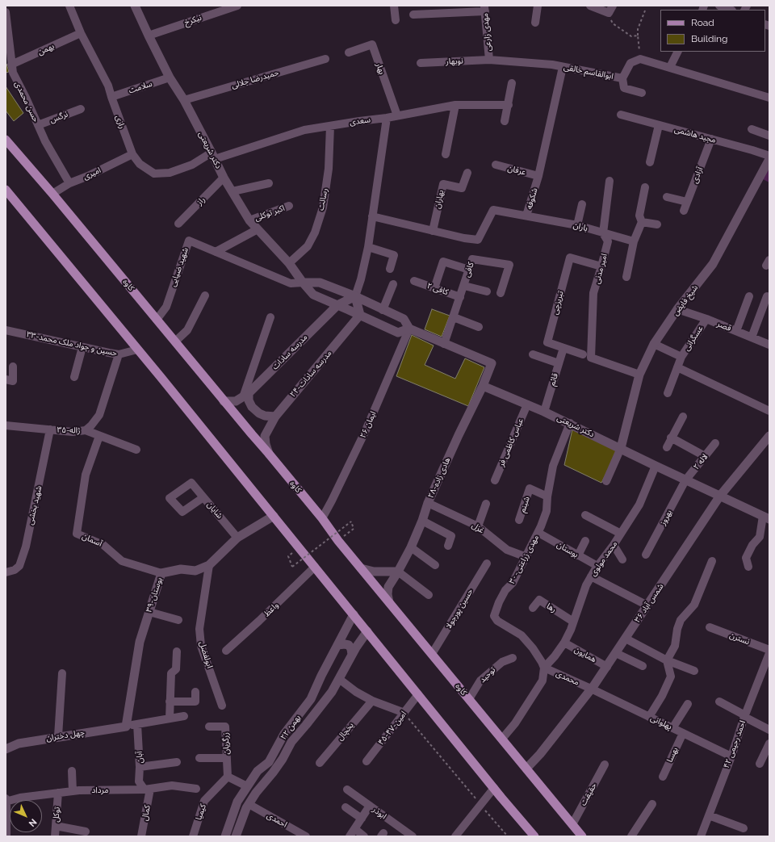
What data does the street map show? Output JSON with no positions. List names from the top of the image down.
{
  "streets": {
    "main road": ["کاوه"],
    "street": [
      "نیکرخ",
      "مهدی زارعی",
      "بهمن",
      "نوبهار",
      "بهار",
      "ابوالقاسم خالقی",
      "حمیدرضا جلالی",
      "سلامت",
      "حسن محمدی",
      "نرگس",
      "سعدی",
      "رازی",
      "مجید هاشمی",
      "دکتر شریعتی",
      "عرفان",
      "امیری",
      "آزادی",
      "شکوفه",
      "رسالت",
      "بهاران",
      "راز",
      "اکبر توکلی",
      "باران",
      "شهید ضیایی",
      "امیر مدنی",
      "کافی",
      "کافی ۲",
      "شیخ فایض",
      "تبریزچی",
      "قصر",
      "عسگرانی",
      "۳۳-حسین و جواد ملک محمد",
      "مدرسه سادات",
      "۲۴-مدرسه سادات",
      "قائم",
      "۲۶ ایمان",
      "۳۵-ژاله",
      "عباس کاظمی فر",
      "لاله ۲",
      "۲۸-هادی زاده",
      "شبنم",
      "شهید بخشی",
      "شایان",
      "بهروز",
      "غزل",
      "آسمان",
      "بوستان",
      "محمد مولوی",
      "۳۰-مهدی زراعتی",
      "۳۹-بوستان",
      "شمس آباد ۳۶",
      "رها",
      "حسین پورجولا",
      "واعظ",
      "نسترن",
      "ابولفضل",
      "همایون",
      "توحید",
      "محمدی",
      "پهلوانی",
      "۲۲ بهمن",
      "۴۵-۴۷-امین",
      "یخچال",
      "چهل دختران",
      "زرگریان",
      "۴۲ احمد رحیمی",
      "بهسا",
      "آبان",
      "مرداد",
      "حقیقت",
      "کیمیا",
      "کمال",
      "ابوذر",
      "توکل",
      "احمدی"
    ]
  },
  "crossings": [
    ["نیکرخ", "دکتر شریعتی"],
    ["مهدی زارعی", "نوبهار"],
    ["مهدی زارعی", "ابوالقاسم خالقی"],
    ["بهمن", "حسن محمدی"],
    ["بهمن", "رازی"],
    ["نوبهار", "ابوالقاسم خالقی"],
    ["بهار", "سعدی"],
    ["ابوالقاسم خالقی", "شکوفه"],
    ["حمیدرضا جلالی", "دکتر شریعتی"],
    ["سلامت", "رازی"],
    ["سلامت", "دکتر شریعتی"],
    ["حسن محمدی", "نرگس"],
    ["حسن محمدی", "امیری"],
    ["سعدی", "رازی"],
    ["سعدی", "دکتر شریعتی"],
    ["سعدی", "رسالت"],
    ["رازی", "دکتر شریعتی"],
    ["رازی", "امیری"],
    ["مجید هاشمی", "آزادی"],
    ["دکتر شریعتی", "رسالت"],
    ["دکتر شریعتی", "راز"],
    ["دکتر شریعتی", "اکبر توکلی"],
    ["دکتر شریعتی", "شهید ضیایی"],
    ["دکتر شریعتی", "شیخ فایض"],
    ["دکتر شریعتی", "مدرسه سادات"],
    ["دکتر شریعتی", "۲۴-مدرسه سادات"],
    ["دکتر شریعتی", "قائم"],
    ["دکتر شریعتی", "۲۶ ایمان"],
    ["دکتر شریعتی", "عباس کاظمی فر"],
    ["دکتر شریعتی", "لاله ۲"],
    ["دکتر شریعتی", "۲۸-هادی زاده"],
    ["دکتر شریعتی", "بهروز"],
    ["دکتر شریعتی", "محمد مولوی"],
    ["دکتر شریعتی", "۳۰-مهدی زراعتی"],
    ["دکتر شریعتی", "شمس آباد ۳۶"],
    ["عرفان", "شکوفه"],
    ["امیری", "کاوه"],
    ["شکوفه", "بهاران"],
    ["شکوفه", "باران"],
    ["باران", "امیر مدنی"],
    ["شهید ضیایی", "کاوه"],
    ["امیر مدنی", "تبریزچی"],
    ["کافی", "کافی ۲"],
    ["کاوه", "مدرسه سادات"],
    ["کاوه", "۲۴-مدرسه سادات"],
    ["کاوه", "۲۶ ایمان"],
    ["کاوه", "۲۸-هادی زاده"],
    ["کاوه", "شمس آباد ۳۶"],
    ["کاوه", "حسین پورجولا"],
    ["کاوه", "توحید"],
    ["کاوه", "حقیقت"],
    ["شیخ فایض", "تبریزچی"],
    ["شیخ فایض", "قصر"],
    ["شیخ فایض", "عسگرانی"],
    ["تبریزچی", "قائم"],
    ["قصر", "عسگرانی"],
    ["۳۳-حسین و جواد ملک محمد", "۳۵-ژاله"],
    ["۳۵-ژاله", "شهید بخشی"],
    ["لاله ۲", "بهروز"],
    ["۲۸-هادی زاده", "غزل"],
    ["شبنم", "۳۰-مهدی زراعتی"],
    ["شایان", "۳۹-بوستان"],
    ["غزل", "۳۰-مهدی زراعتی"],
    ["آسمان", "۳۹-بوستان"],
    ["بوستان", "محمد مولوی"],
    ["بوستان", "۳۰-مهدی زراعتی"],
    ["محمد مولوی", "۳۰-مهدی زراعتی"],
    ["محمد مولوی", "رها"],
    ["محمد مولوی", "همایون"],
    ["محمد مولوی", "محمدی"],
    ["۳۰-مهدی زراعتی", "محمدی"],
    ["۳۹-بوستان", "ابولفضل"],
    ["۳۹-بوستان", "چهل دختران"],
    ["شمس آباد ۳۶", "همایون"],
    ["شمس آباد ۳۶", "محمدی"],
    ["شمس آباد ۳۶", "پهلوانی"],
    ["محمدی", "پهلوانی"],
    ["پهلوانی", "۴۲ احمد رحیمی"],
    ["پهلوانی", "بهسا"],
    ["۲۲ بهمن", "احمدی"],
    ["زرگریان", "کیمیا"],
    ["آبان", "مرداد"],
    ["آبان", "کمال"],
    ["مرداد", "کمال"],
    ["مرداد", "توکل"]
  ],
  "legend": ["Road", "Building"],
  "north": "bottom right"
}
